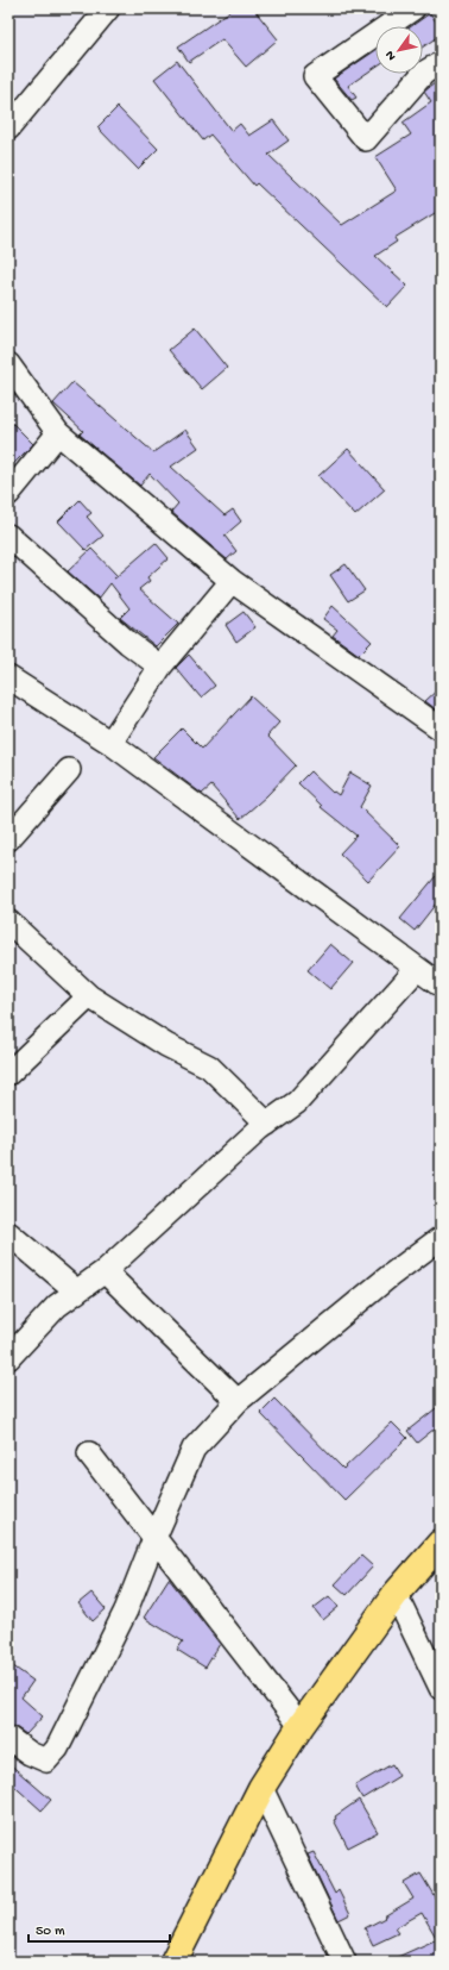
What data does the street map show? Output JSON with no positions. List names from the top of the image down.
{
  "scale_bar": "50 m",
  "north": "bottom left"
}
